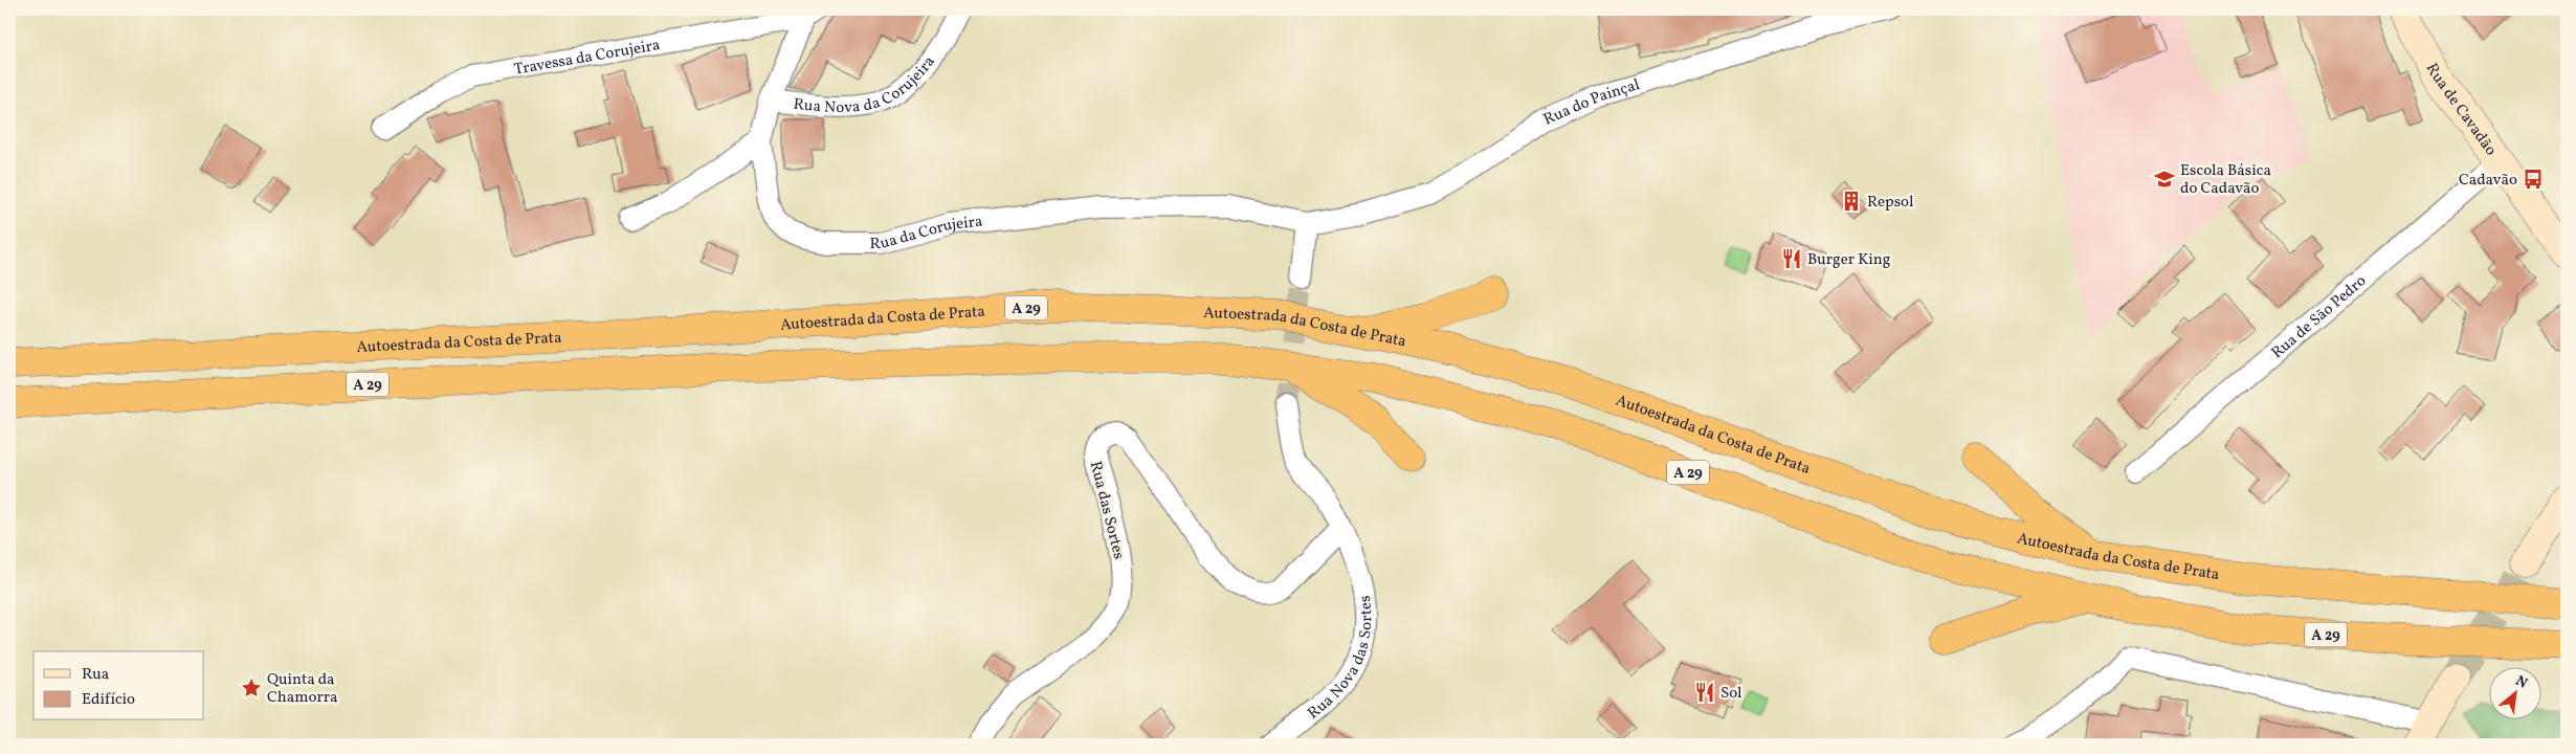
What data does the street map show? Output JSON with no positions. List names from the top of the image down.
{
  "streets": {
    "highway": ["A 29", "Autoestrada da Costa de Prata"],
    "street": [
      "Travessa da Corujeira",
      "Rua Nova da Corujeira",
      "Rua do Painçal",
      "Rua de Cavadão",
      "Rua da Corujeira",
      "Rua de São Pedro",
      "Rua das Sortes",
      "Rua Nova das Sortes"
    ]
  },
  "crossings": [
    ["Travessa da Corujeira", "Rua da Corujeira"],
    ["Rua Nova da Corujeira", "Rua da Corujeira"],
    ["Rua do Painçal", "Rua da Corujeira"],
    ["Rua de Cavadão", "Rua de São Pedro"],
    ["Rua das Sortes", "Rua Nova das Sortes"]
  ],
  "places": {
    "school or university": ["Escola Básica do Cadavão"],
    "bus stop": ["Cadavão"],
    "building": ["Repsol"],
    "restaurant": ["Burger King", "Sol"],
    "place": ["Quinta da Chamorra"]
  },
  "legend": ["Rua", "Edifício"],
  "north": "top right"
}
